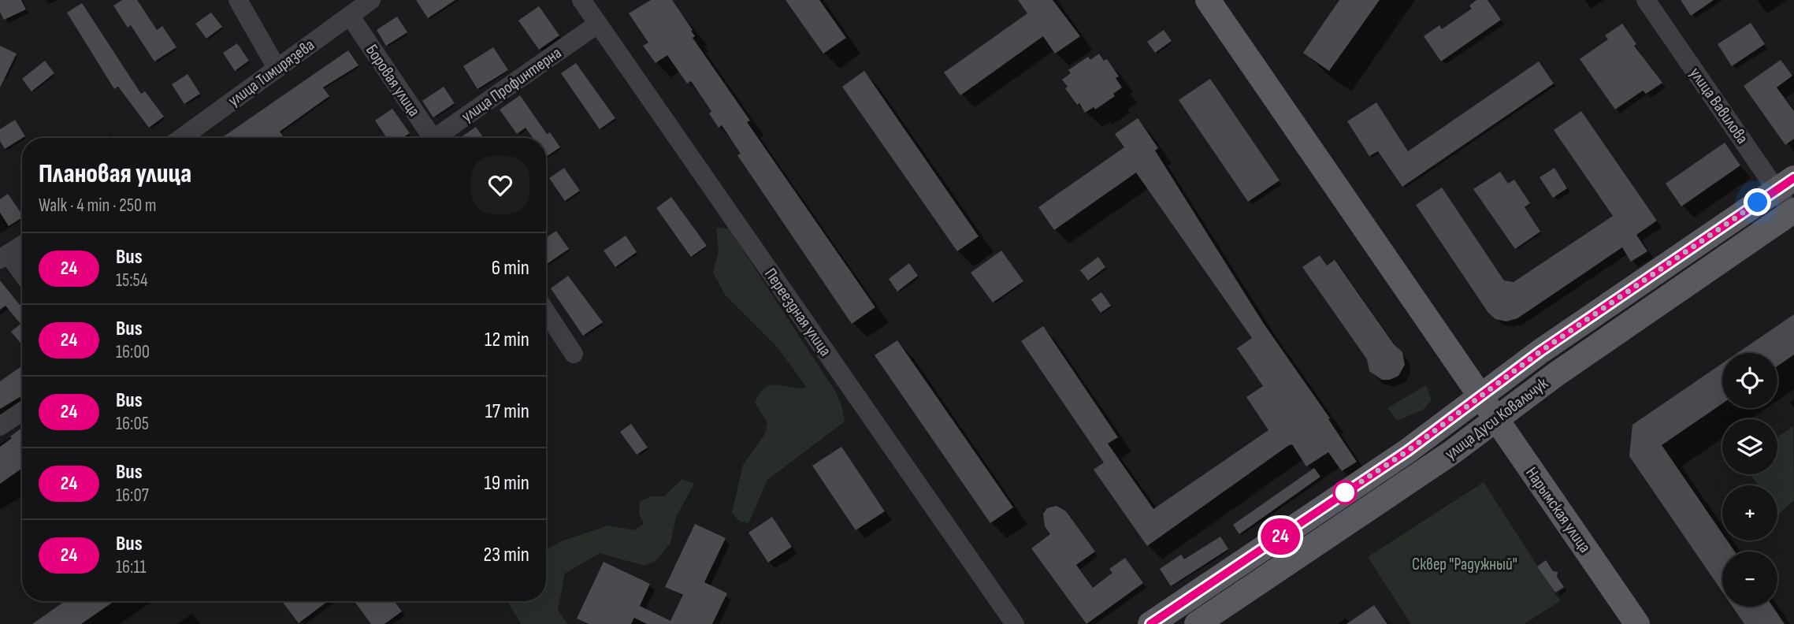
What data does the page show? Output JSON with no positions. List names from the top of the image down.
{
  "streets": {
    "main road": ["улица Дуси Ковальчук", "Нарымская улица"],
    "street": [
      "улица Тимирязева",
      "Боровая улица",
      "улица Профинтерна",
      "улица Вавилова",
      "Переездная улица"
    ]
  },
  "crossings": [
    ["улица Тимирязева", "Боровая улица"],
    ["улица Профинтерна", "Переездная улица"],
    ["улица Вавилова", "улица Дуси Ковальчук"],
    ["улица Дуси Ковальчук", "Нарымская улица"]
  ],
  "parks": ["Сквер \"Радужный\""],
  "lines": ["bus line 24"],
  "page": {
    "on_map": "24",
    "heading": ["Плановая улица", "Walk · 4 min · 250 m"],
    "list": [
      {
        "mark": "24",
        "name": "Bus",
        "note": "15:54",
        "value": "6 min"
      },
      {
        "mark": "24",
        "name": "Bus",
        "note": "16:00",
        "value": "12 min"
      },
      {
        "mark": "24",
        "name": "Bus",
        "note": "16:05",
        "value": "17 min"
      },
      {
        "mark": "24",
        "name": "Bus",
        "note": "16:07",
        "value": "19 min"
      },
      {
        "mark": "24",
        "name": "Bus",
        "note": "16:11",
        "value": "23 min"
      }
    ],
    "map_buttons": ["+", "−"]
  }
}
